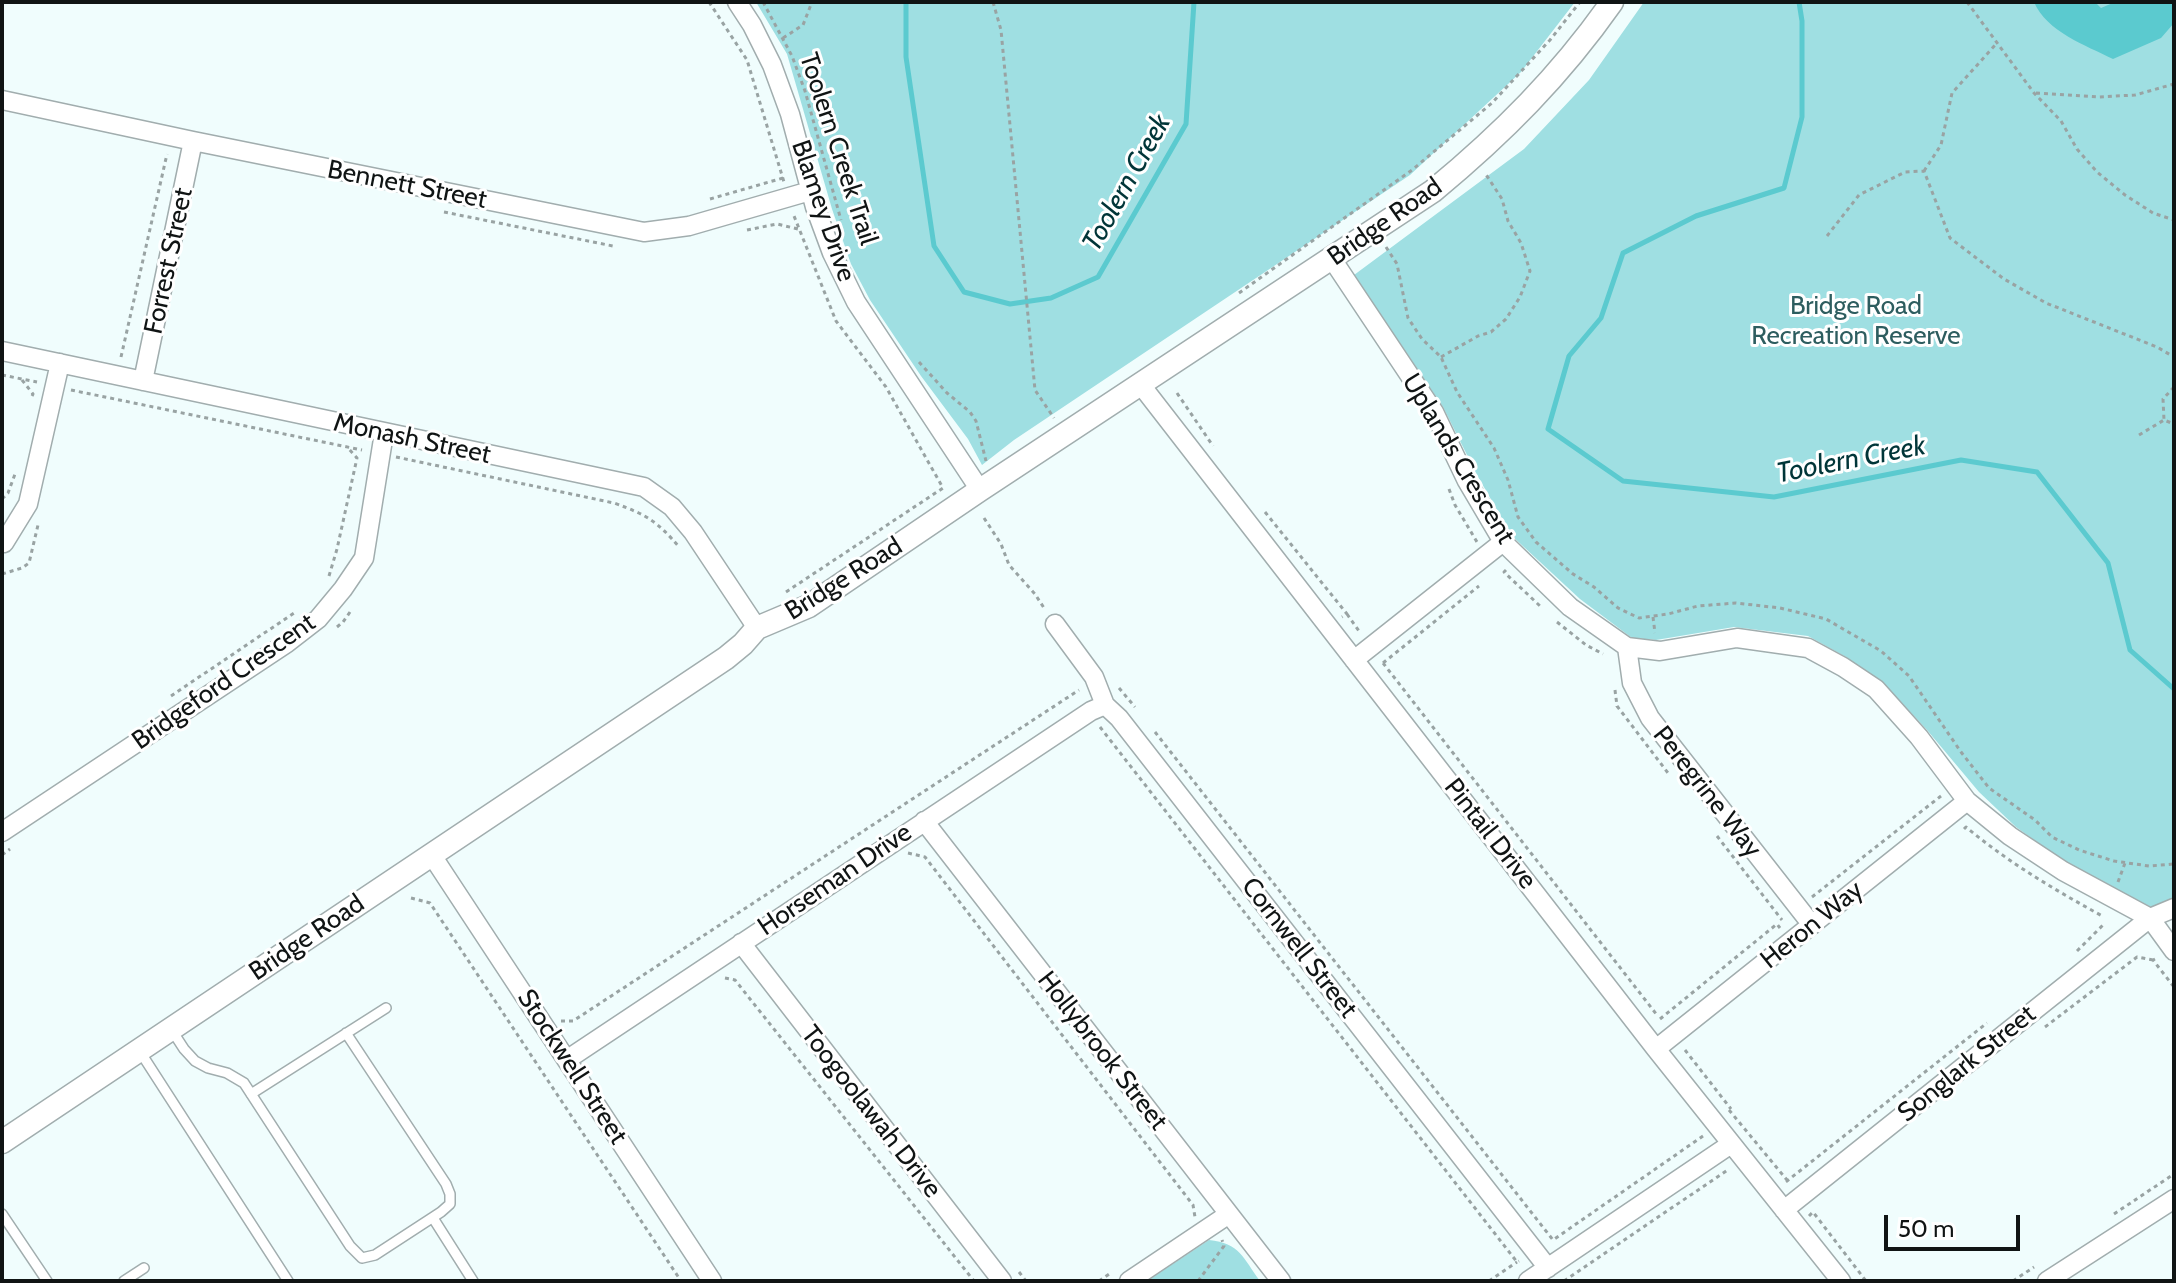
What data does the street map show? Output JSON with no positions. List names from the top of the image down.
{
  "streets": {
    "street": [
      "Bennett Street",
      "Blamey Drive",
      "Bridge Road",
      "Forrest Street",
      "Monash Street",
      "Uplands Crescent",
      "Bridgeford Crescent",
      "Peregrine Way",
      "Pintail Drive",
      "Horseman Drive",
      "Heron Way",
      "Cornwell Street",
      "Hollybrook Street",
      "Songlark Street",
      "Stockwell Street",
      "Toogoolawah Drive"
    ],
    "path": ["Toolern Creek Trail"]
  },
  "crossings": [
    ["Bennett Street", "Blamey Drive"],
    ["Bennett Street", "Forrest Street"],
    ["Blamey Drive", "Bridge Road"],
    ["Bridge Road", "Monash Street"],
    ["Bridge Road", "Uplands Crescent"],
    ["Bridge Road", "Pintail Drive"],
    ["Bridge Road", "Stockwell Street"],
    ["Forrest Street", "Monash Street"],
    ["Monash Street", "Bridgeford Crescent"],
    ["Uplands Crescent", "Peregrine Way"],
    ["Uplands Crescent", "Heron Way"],
    ["Uplands Crescent", "Songlark Street"],
    ["Peregrine Way", "Heron Way"],
    ["Pintail Drive", "Heron Way"],
    ["Pintail Drive", "Songlark Street"],
    ["Horseman Drive", "Cornwell Street"],
    ["Horseman Drive", "Hollybrook Street"],
    ["Horseman Drive", "Stockwell Street"],
    ["Horseman Drive", "Toogoolawah Drive"]
  ],
  "water": ["Toolern Creek"],
  "parks": ["Bridge Road Recreation Reserve"],
  "scale_bar": "50 m"
}
